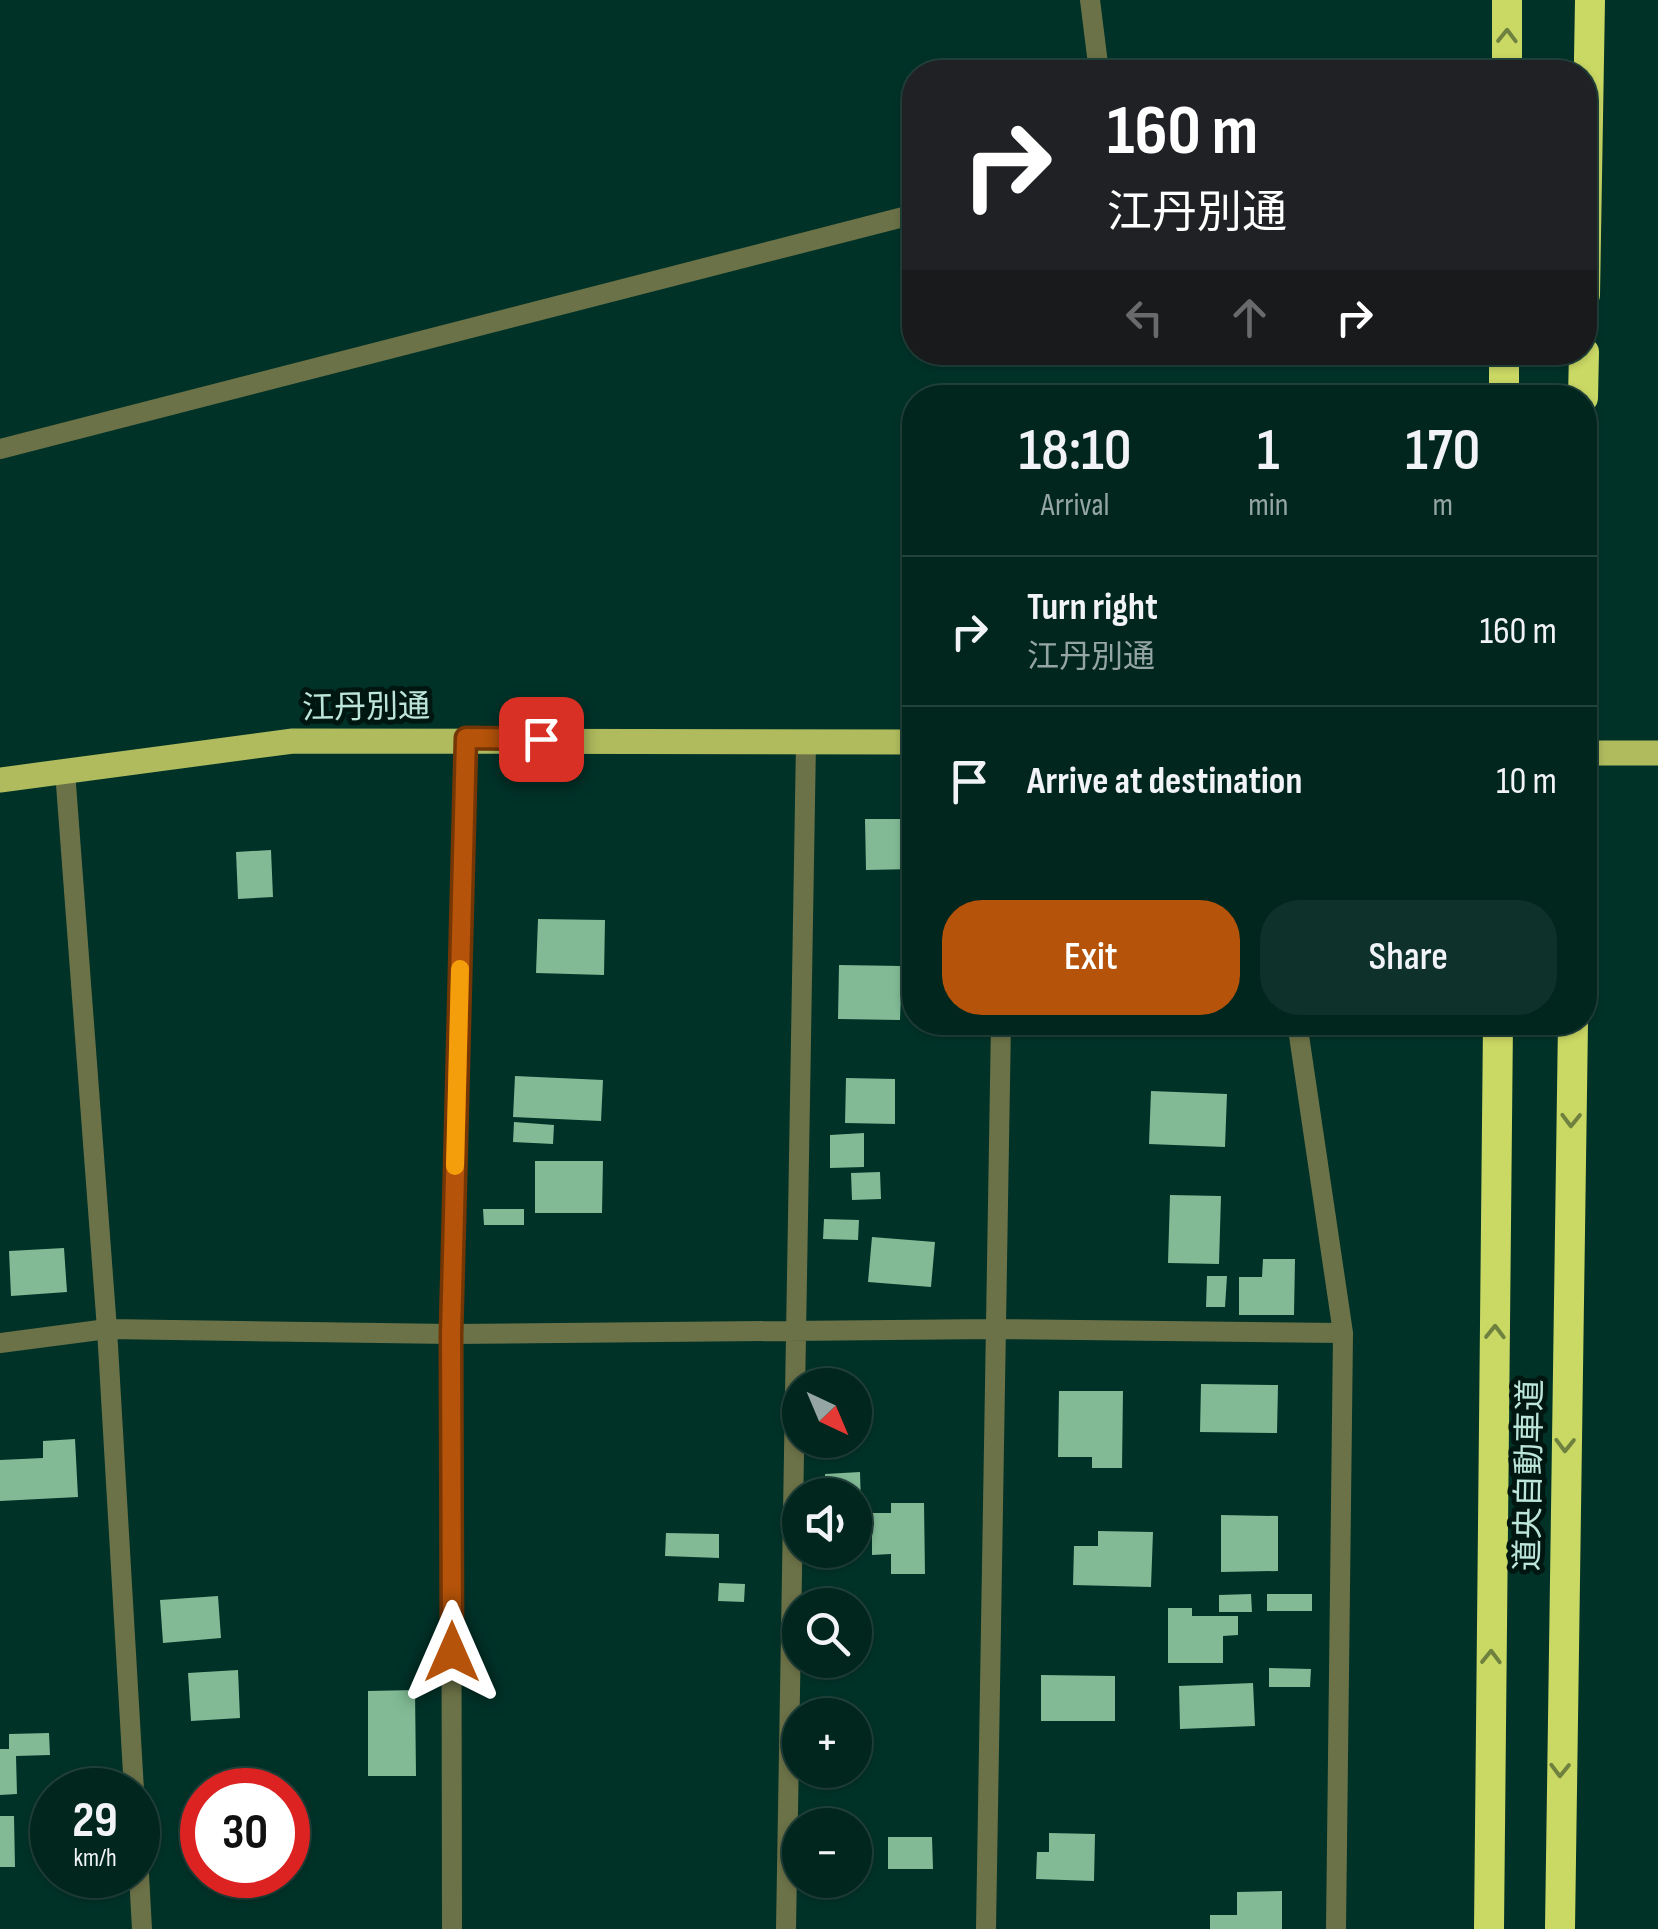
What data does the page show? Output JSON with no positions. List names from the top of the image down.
{
  "streets": {
    "highway": ["道央自動車道"],
    "main road": ["江丹別通"]
  },
  "north": "bottom right",
  "page": {
    "turn": ["160 m", "江丹別通"],
    "eta": [
      "18:10",
      "Arrival",
      "1",
      "min",
      "170",
      "m"
    ],
    "list": [
      {
        "name": "Turn right",
        "note": "江丹別通",
        "value": "160 m"
      },
      {
        "name": "Arrive at destination",
        "value": "10 m"
      }
    ],
    "buttons": ["Exit", "Share"],
    "map_buttons": ["+", "−"],
    "speed": "29 km/h",
    "limit": "30"
  }
}
